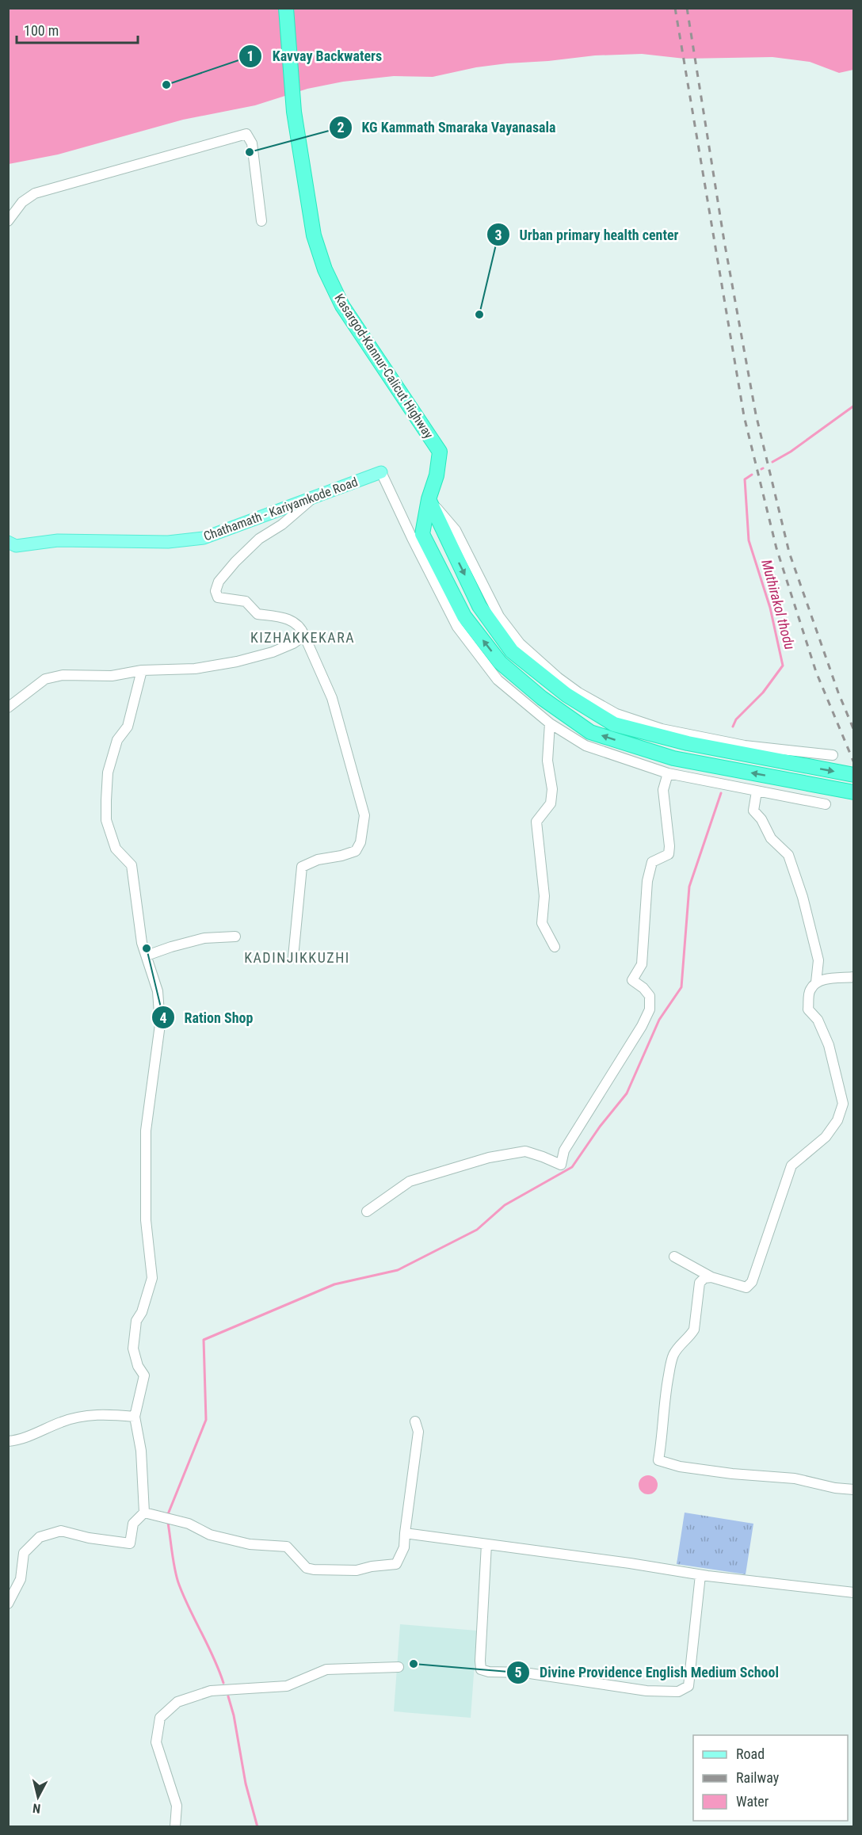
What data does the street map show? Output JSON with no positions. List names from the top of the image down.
{
  "streets": {
    "highway": ["Kasargod-Kannur-Calicut Highway"],
    "main road": ["Chathamath - Kariyamkode Road"]
  },
  "districts": ["KIZHAKKEKARA", "KADINJIKKUZHI"],
  "water": ["Muthirakol thodu"],
  "places": [
    "Kavvay Backwaters",
    "KG Kammath Smaraka Vayanasala",
    "Urban primary health center",
    "Ration Shop",
    "Divine Providence English Medium School"
  ],
  "legend": ["Road", "Railway", "Water"],
  "scale_bar": "100 m",
  "north": "bottom"
}
